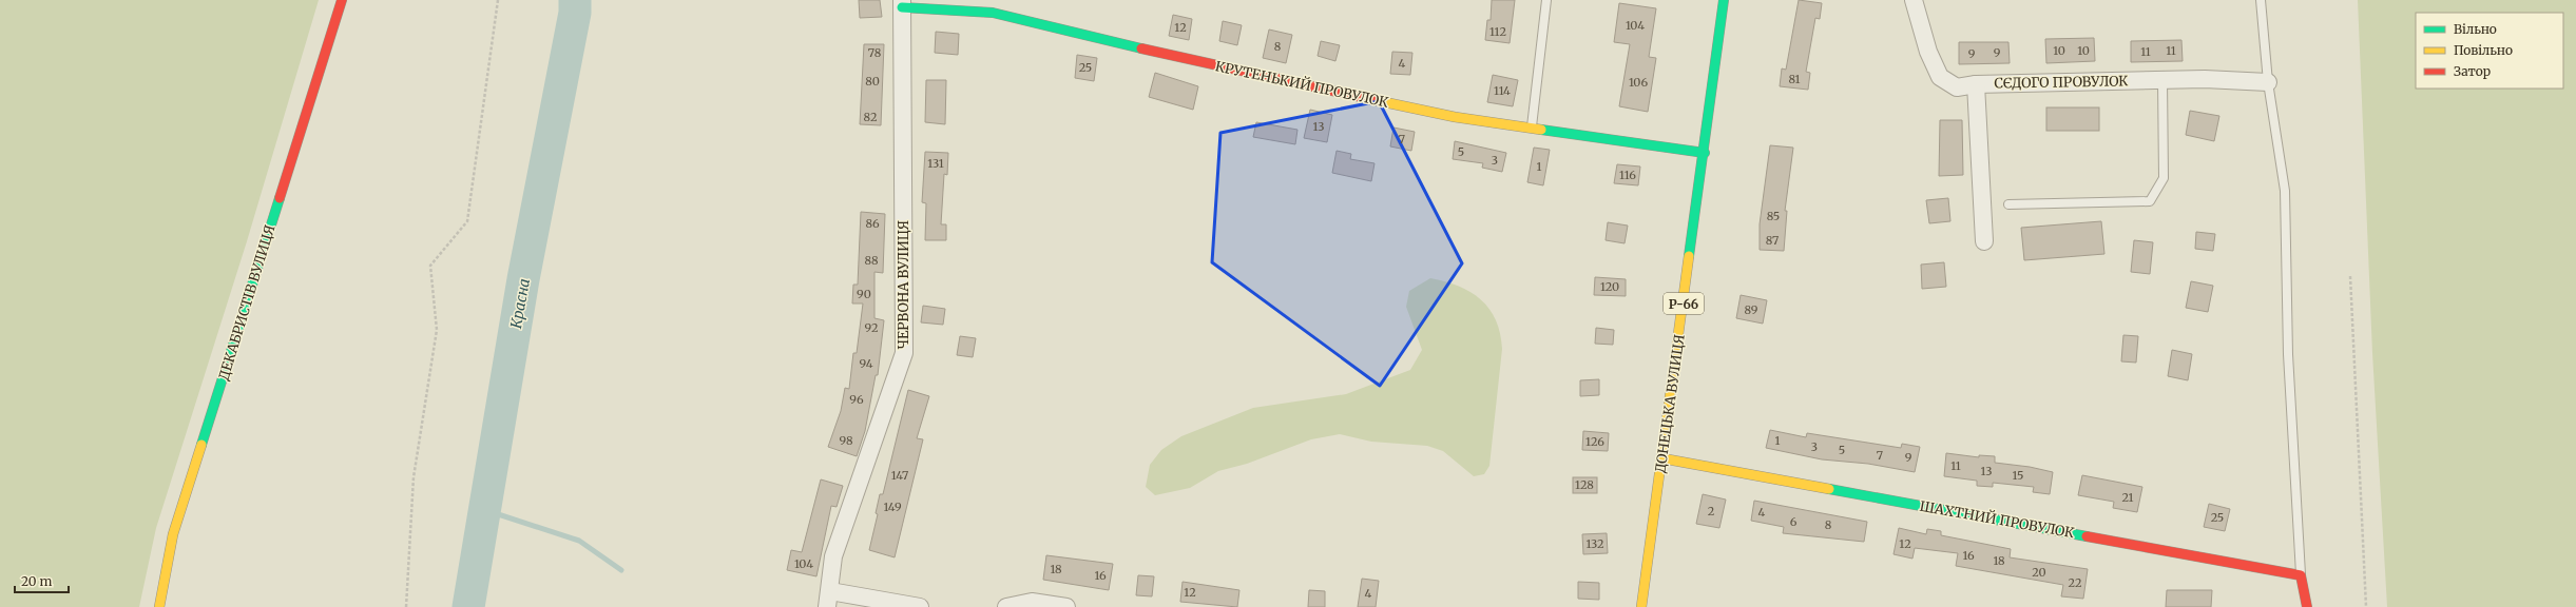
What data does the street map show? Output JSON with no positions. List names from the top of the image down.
{
  "streets": {
    "street": [
      "СЄДОГО ПРОВУЛОК",
      "КРУТЕНЬКИЙ ПРОВУЛОК",
      "ЧЕРВОНА ВУЛИЦЯ",
      "ДЕКАБРИСТІВ ВУЛИЦЯ",
      "Р-66",
      "ДОНЕЦЬКА ВУЛИЦЯ",
      "ШАХТНИЙ ПРОВУЛОК"
    ]
  },
  "crossings": [
    ["КРУТЕНЬКИЙ ПРОВУЛОК", "ЧЕРВОНА ВУЛИЦЯ"],
    ["КРУТЕНЬКИЙ ПРОВУЛОК", "ДОНЕЦЬКА ВУЛИЦЯ"],
    ["ДОНЕЦЬКА ВУЛИЦЯ", "ШАХТНИЙ ПРОВУЛОК"]
  ],
  "water": ["Красна"],
  "house_numbers": [
    "104",
    "12",
    "112",
    "8",
    "10",
    "10",
    "11",
    "11",
    "78",
    "9",
    "9",
    "4",
    "25",
    "81",
    "80",
    "106",
    "114",
    "82",
    "13",
    "7",
    "5",
    "3",
    "131",
    "1",
    "116",
    "85",
    "86",
    "87",
    "88",
    "120",
    "90",
    "89",
    "92",
    "94",
    "96",
    "98",
    "1",
    "126",
    "3",
    "5",
    "7",
    "9",
    "11",
    "13",
    "147",
    "15",
    "128",
    "21",
    "149",
    "2",
    "4",
    "25",
    "6",
    "8",
    "132",
    "12",
    "16",
    "18",
    "104",
    "18",
    "20",
    "16",
    "22",
    "12",
    "4"
  ],
  "legend": ["Вільно", "Повільно", "Затор"],
  "scale_bar": "20 m"
}
